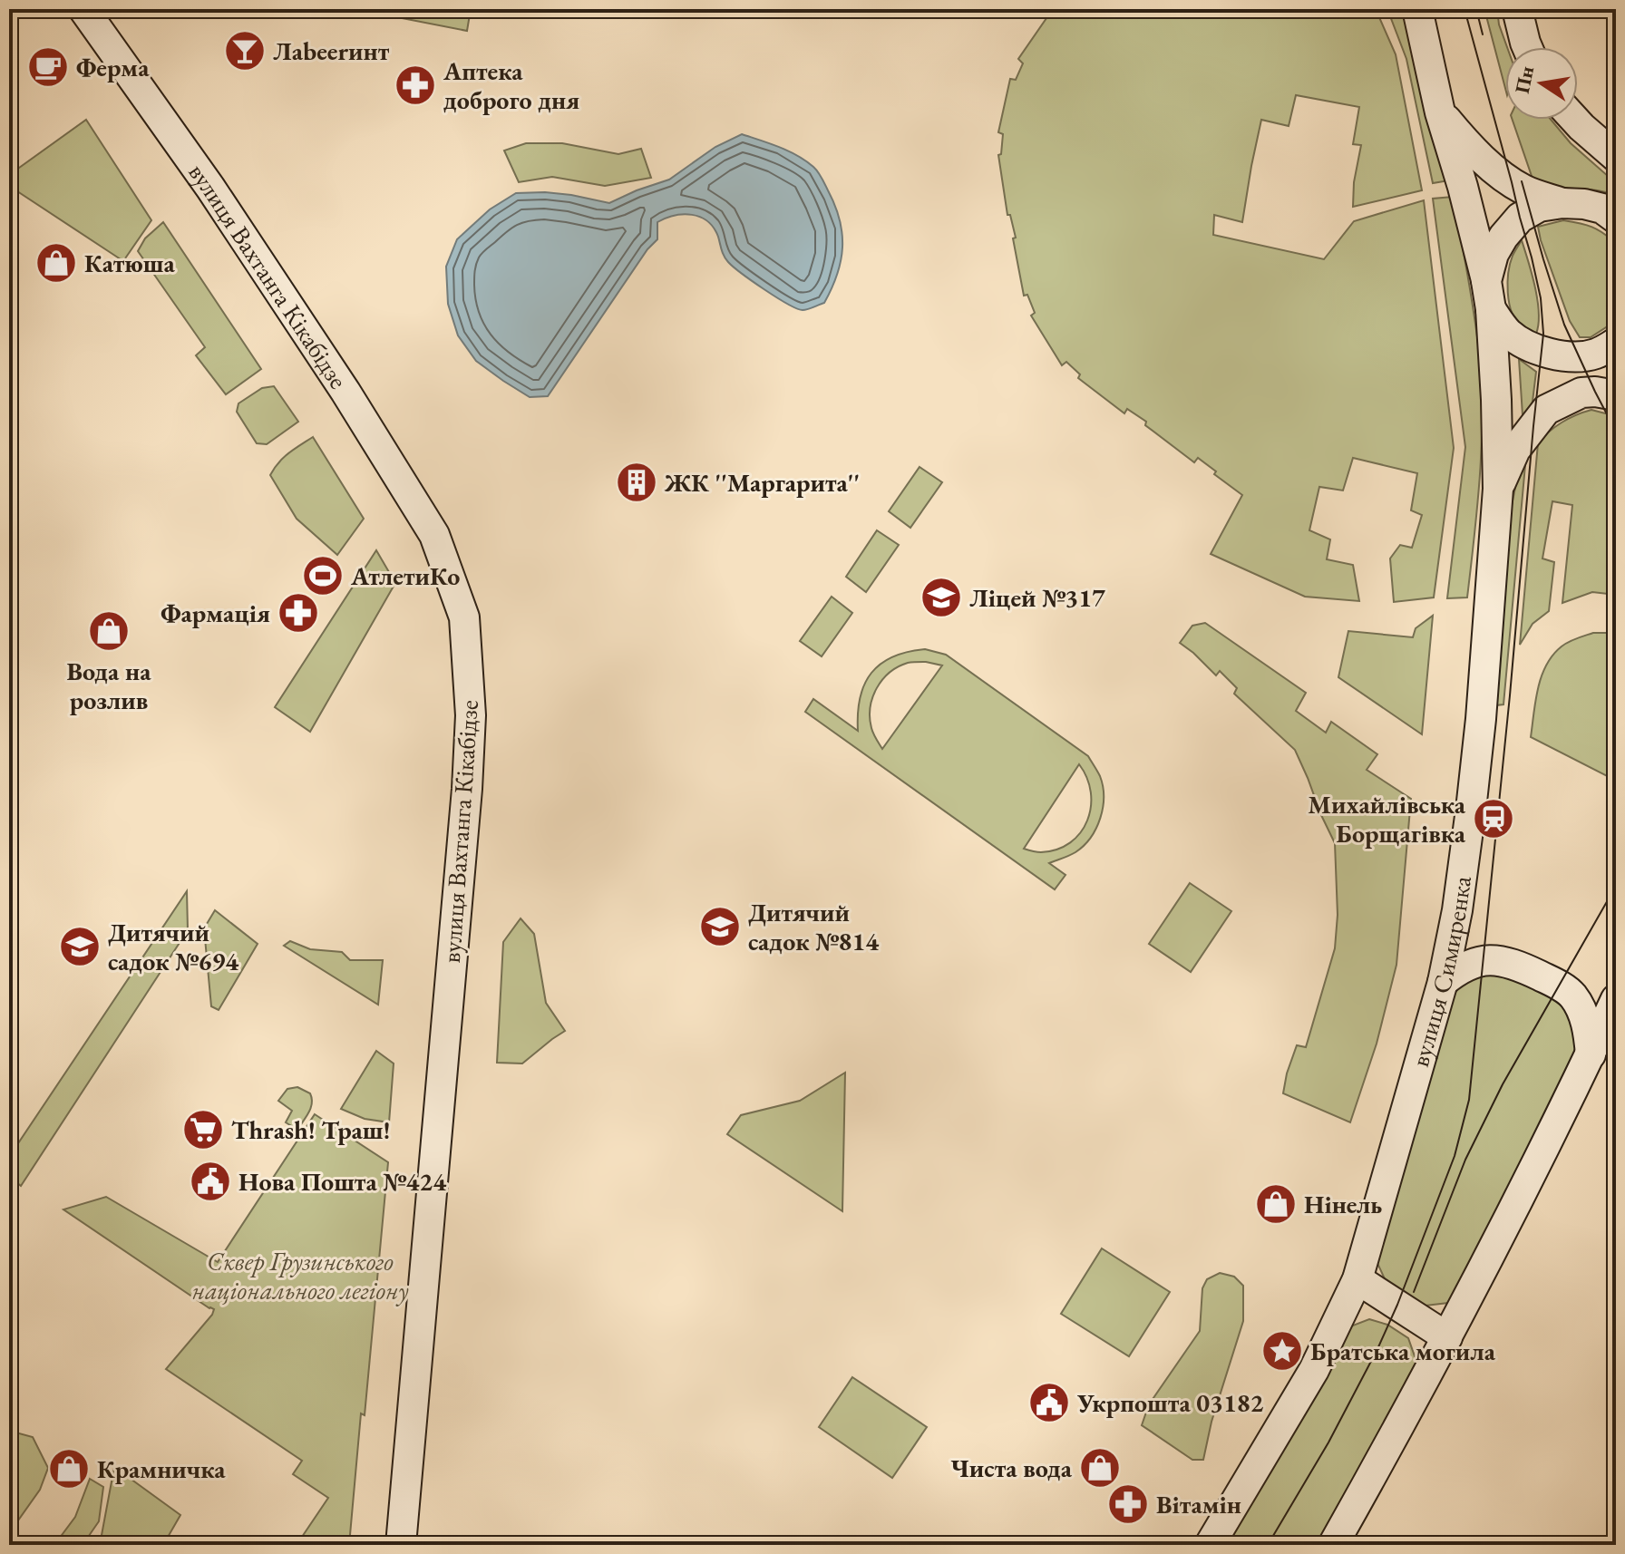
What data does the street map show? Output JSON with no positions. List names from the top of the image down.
{
  "streets": {
    "street": ["вулиця Вахтанга Кікабідзе", "вулиця Симиренка"]
  },
  "parks": ["Сквер Грузинського національного легіону"],
  "places": {
    "bar": ["Лаbeerинт"],
    "cafe": ["Ферма"],
    "pharmacy": ["Аптека доброго дня", "Фармація", "Вітамін"],
    "shop": [
      "Катюша",
      "Вода на розлив",
      "Нінель",
      "Чиста вода",
      "Крамничка"
    ],
    "building": ["ЖК ''Маргарита''"],
    "sports": ["АтлетиКо"],
    "school or university": ["Ліцей №317", "Дитячий садок №814", "Дитячий садок №694"],
    "station": ["Михайлівська Борщагівка"],
    "supermarket": ["Thrash! Траш!"],
    "public building": ["Нова Пошта №424", "Укрпошта 03182"],
    "place": ["Братська могила"]
  },
  "north": "left"
}
